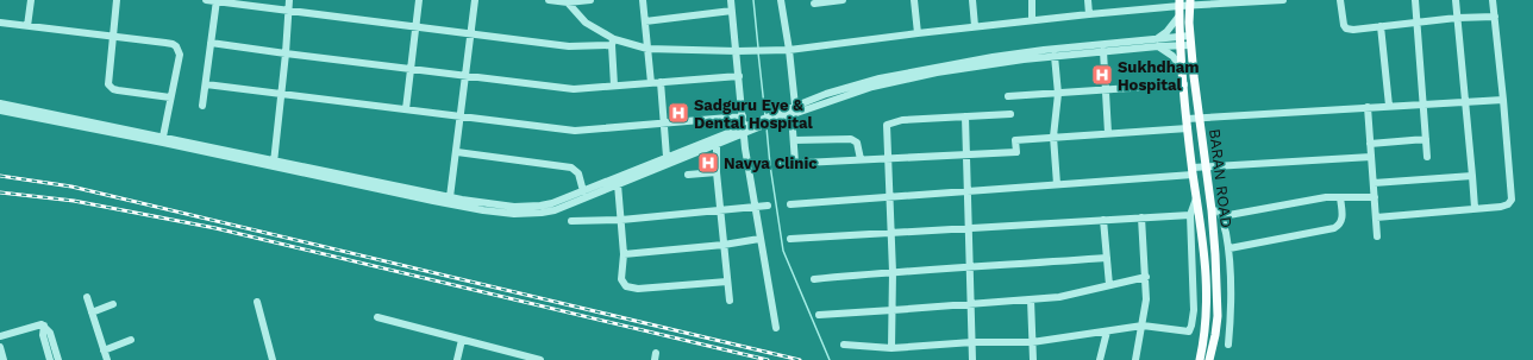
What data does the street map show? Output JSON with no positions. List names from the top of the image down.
{
  "streets": {
    "main road": ["BARAN ROAD"]
  },
  "places": {
    "hospital": ["Sukhdham Hospital", "Sadguru Eye & Dental Hospital", "Navya Clinic"]
  }
}
